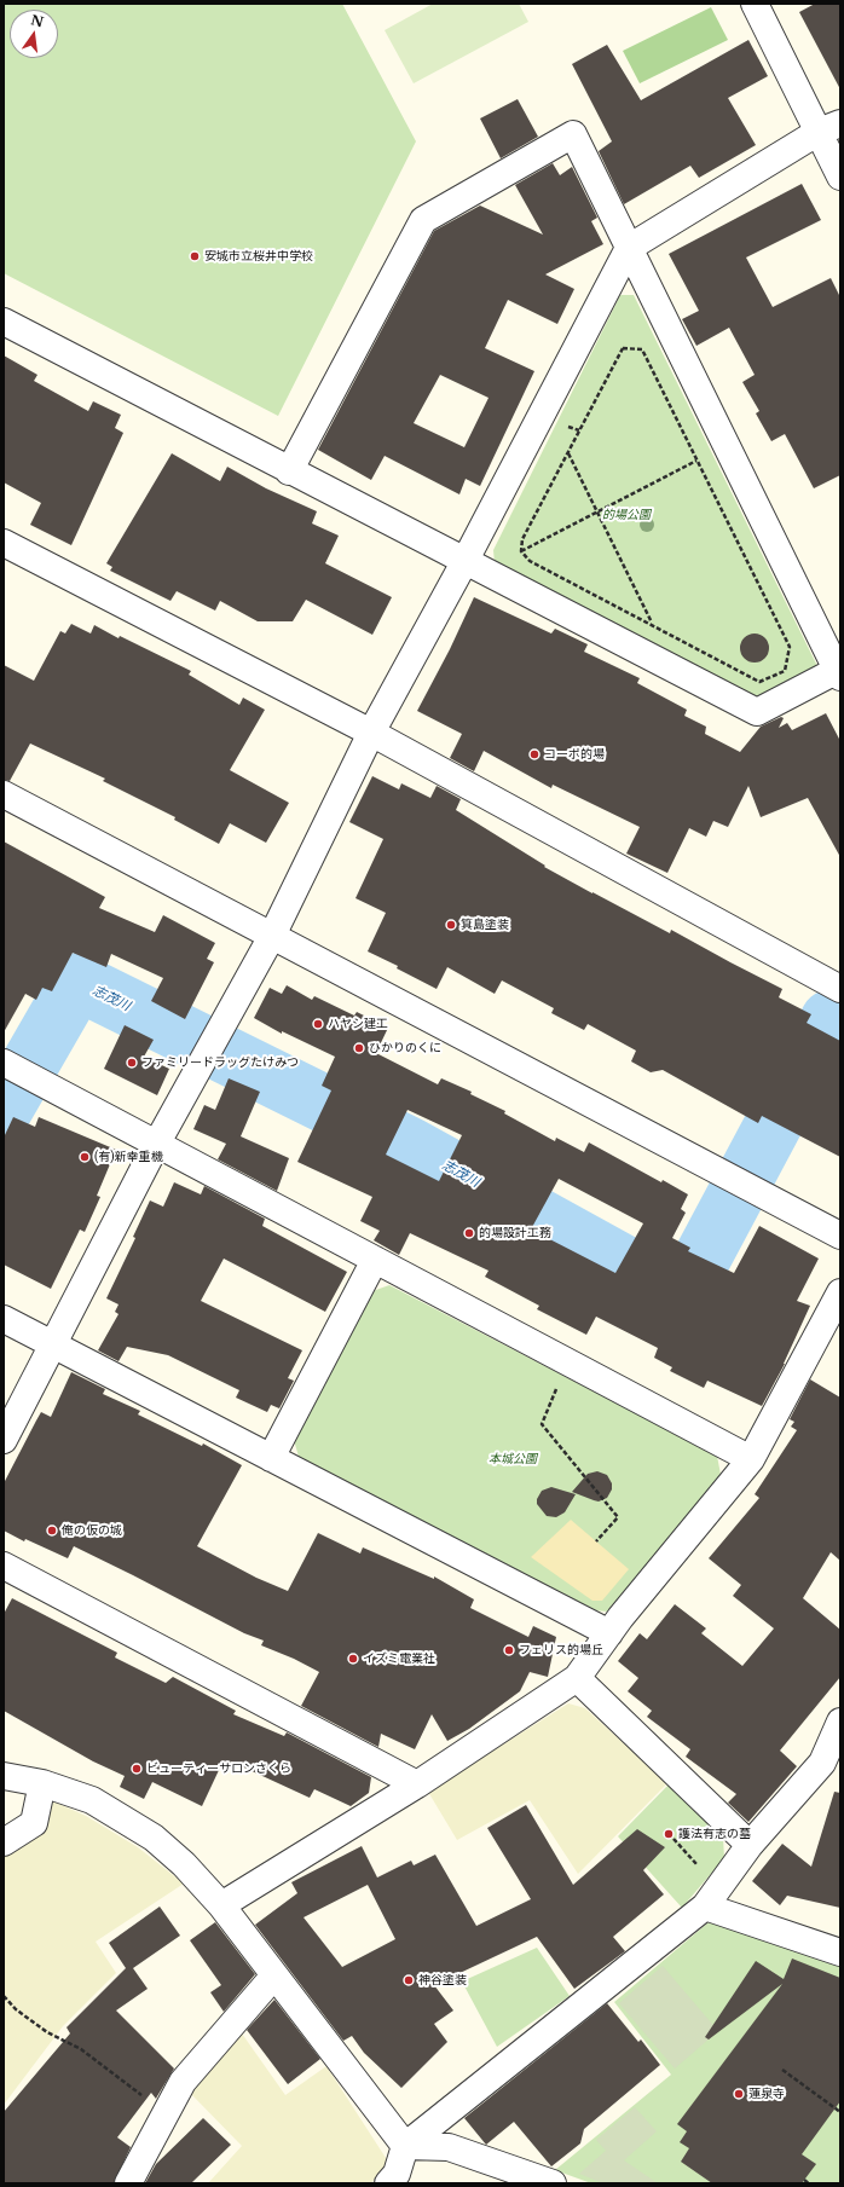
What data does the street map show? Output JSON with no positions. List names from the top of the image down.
{
  "water": ["志茂川"],
  "parks": ["的場公園", "本城公園"],
  "places": [
    "安城市立桜井中学校",
    "コーポ的場",
    "箕島塗装",
    "ハヤシ建工",
    "ひかりのくに",
    "ファミリードラッグたけみつ",
    "(有)新幸重機",
    "的場設計工務",
    "俺の仮の城",
    "フェリス的場丘",
    "イズミ電業社",
    "ビューティーサロンさくら",
    "護法有志の墓",
    "神谷塗装",
    "蓮泉寺"
  ],
  "north": "top"
}
